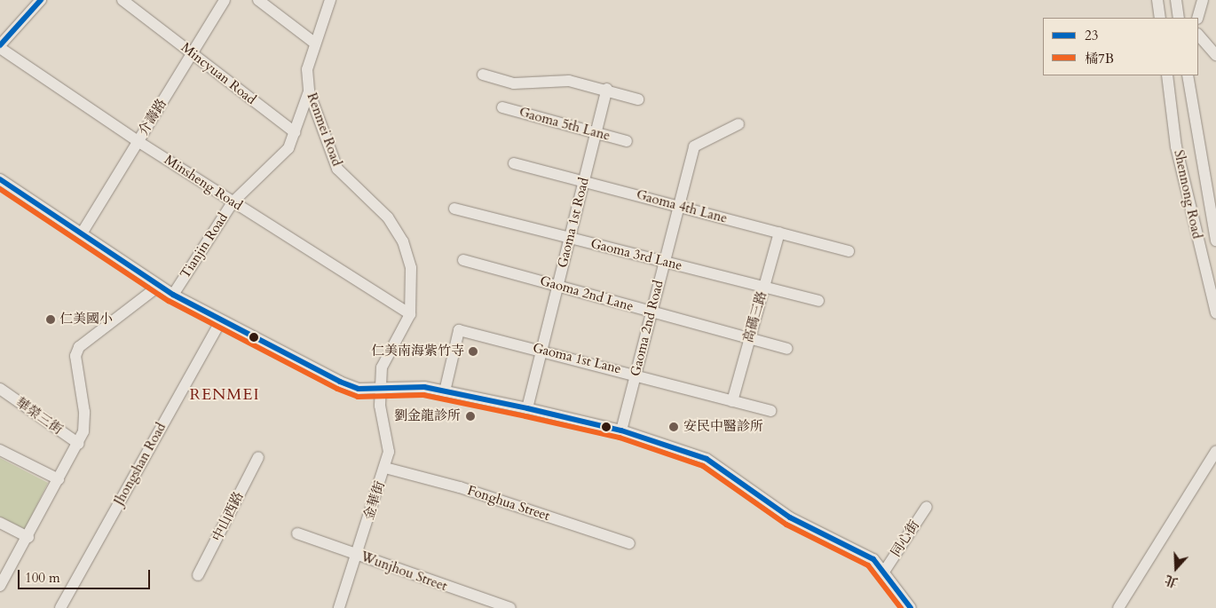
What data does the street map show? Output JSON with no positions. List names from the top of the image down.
{
  "streets": {
    "street": [
      "Mincyuan Road",
      "介壽路",
      "Gaoma 5th Lane",
      "Renmei Road",
      "Minsheng Road",
      "Shennong Road",
      "Gaoma 4th Lane",
      "Gaoma 1st Road",
      "Tianjin Road",
      "Gaoma 3rd Lane",
      "Gaoma 2nd Lane",
      "高碼三路",
      "Gaoma 2nd Road",
      "Gaoma 1st Lane",
      "華榮三街",
      "Jhongshan Road",
      "金華街",
      "Fonghua Street",
      "中山西路",
      "同心街",
      "Wunjhou Street"
    ]
  },
  "crossings": [
    ["Mincyuan Road", "介壽路"],
    ["Mincyuan Road", "Tianjin Road"],
    ["介壽路", "Minsheng Road"],
    ["Gaoma 5th Lane", "Gaoma 1st Road"],
    ["Renmei Road", "Minsheng Road"],
    ["Renmei Road", "Tianjin Road"],
    ["Renmei Road", "金華街"],
    ["Minsheng Road", "Tianjin Road"],
    ["Gaoma 4th Lane", "Gaoma 1st Road"],
    ["Gaoma 4th Lane", "高碼三路"],
    ["Gaoma 4th Lane", "Gaoma 2nd Road"],
    ["Gaoma 1st Road", "Gaoma 3rd Lane"],
    ["Gaoma 1st Road", "Gaoma 2nd Lane"],
    ["Gaoma 1st Road", "Gaoma 1st Lane"],
    ["Gaoma 3rd Lane", "高碼三路"],
    ["Gaoma 3rd Lane", "Gaoma 2nd Road"],
    ["Gaoma 2nd Lane", "高碼三路"],
    ["Gaoma 2nd Lane", "Gaoma 2nd Road"],
    ["高碼三路", "Gaoma 1st Lane"],
    ["Gaoma 2nd Road", "Gaoma 1st Lane"],
    ["金華街", "Fonghua Street"],
    ["金華街", "Wunjhou Street"]
  ],
  "districts": ["RENMEI"],
  "places": [
    "仁美國小",
    "仁美南海紫竹寺",
    "劉金龍診所",
    "安民中醫診所"
  ],
  "lines": ["transit line 23", "transit line 橘7B"],
  "legend": ["23", "橘7B"],
  "scale_bar": "100 m",
  "north": "bottom"
}
